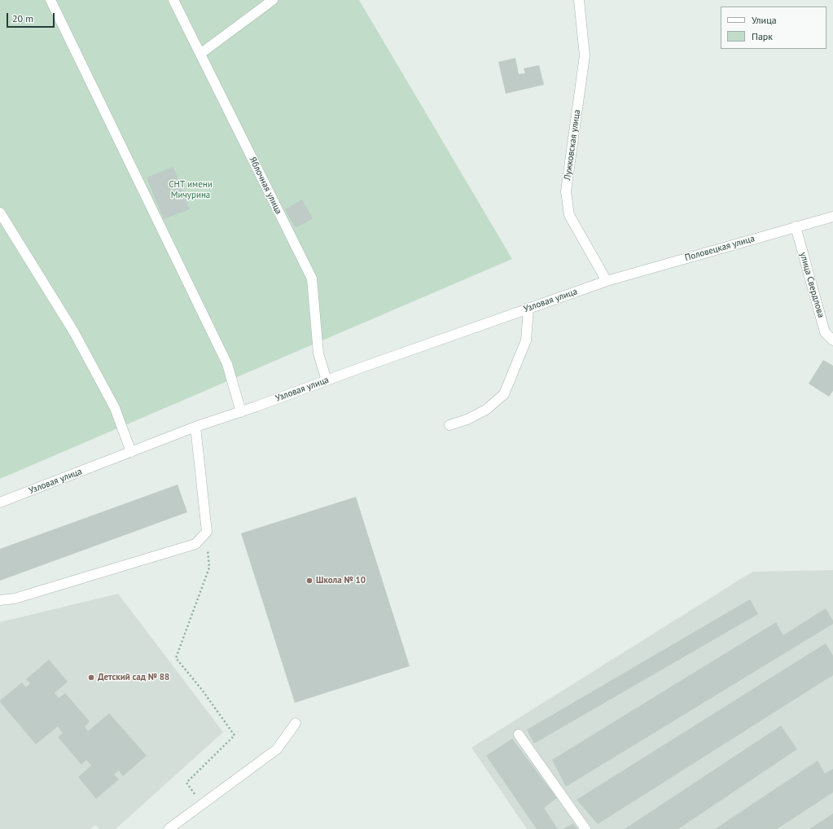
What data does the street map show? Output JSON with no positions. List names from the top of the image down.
{
  "streets": {
    "street": [
      "Лужковская улица",
      "Яблочная улица",
      "Половецкая улица",
      "улица Свердлова",
      "Узловая улица"
    ]
  },
  "crossings": [
    ["Лужковская улица", "Половецкая улица"],
    ["Лужковская улица", "Узловая улица"],
    ["Яблочная улица", "Узловая улица"],
    ["Половецкая улица", "улица Свердлова"],
    ["Половецкая улица", "Узловая улица"]
  ],
  "parks": ["СНТ имени Мичурина"],
  "places": ["Школа № 10", "Детский сад № 88"],
  "legend": ["Улица", "Парк"],
  "scale_bar": "20 m"
}
